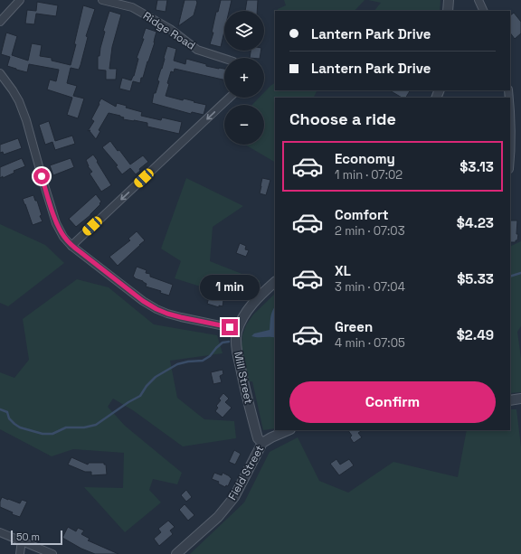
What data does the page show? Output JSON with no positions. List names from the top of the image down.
{
  "streets": {
    "street": ["Ridge Road", "Mill Street", "Field Street"]
  },
  "crossings": [
    ["Mill Street", "Field Street"]
  ],
  "scale_bar": "50 m",
  "page": {
    "map_buttons": ["+", "−"],
    "banner": ["Lantern Park Drive", "Lantern Park Drive"],
    "heading": "Choose a ride",
    "list": [
      {
        "name": "Economy",
        "note": "1 min · 07:02",
        "value": "$3.13"
      },
      {
        "name": "Comfort",
        "note": "2 min · 07:03",
        "value": "$4.23"
      },
      {
        "name": "XL",
        "note": "3 min · 07:04",
        "value": "$5.33"
      },
      {
        "name": "Green",
        "note": "4 min · 07:05",
        "value": "$2.49"
      }
    ],
    "bubble": "1 min",
    "buttons": "Confirm",
    "scale": "50 m"
  }
}
